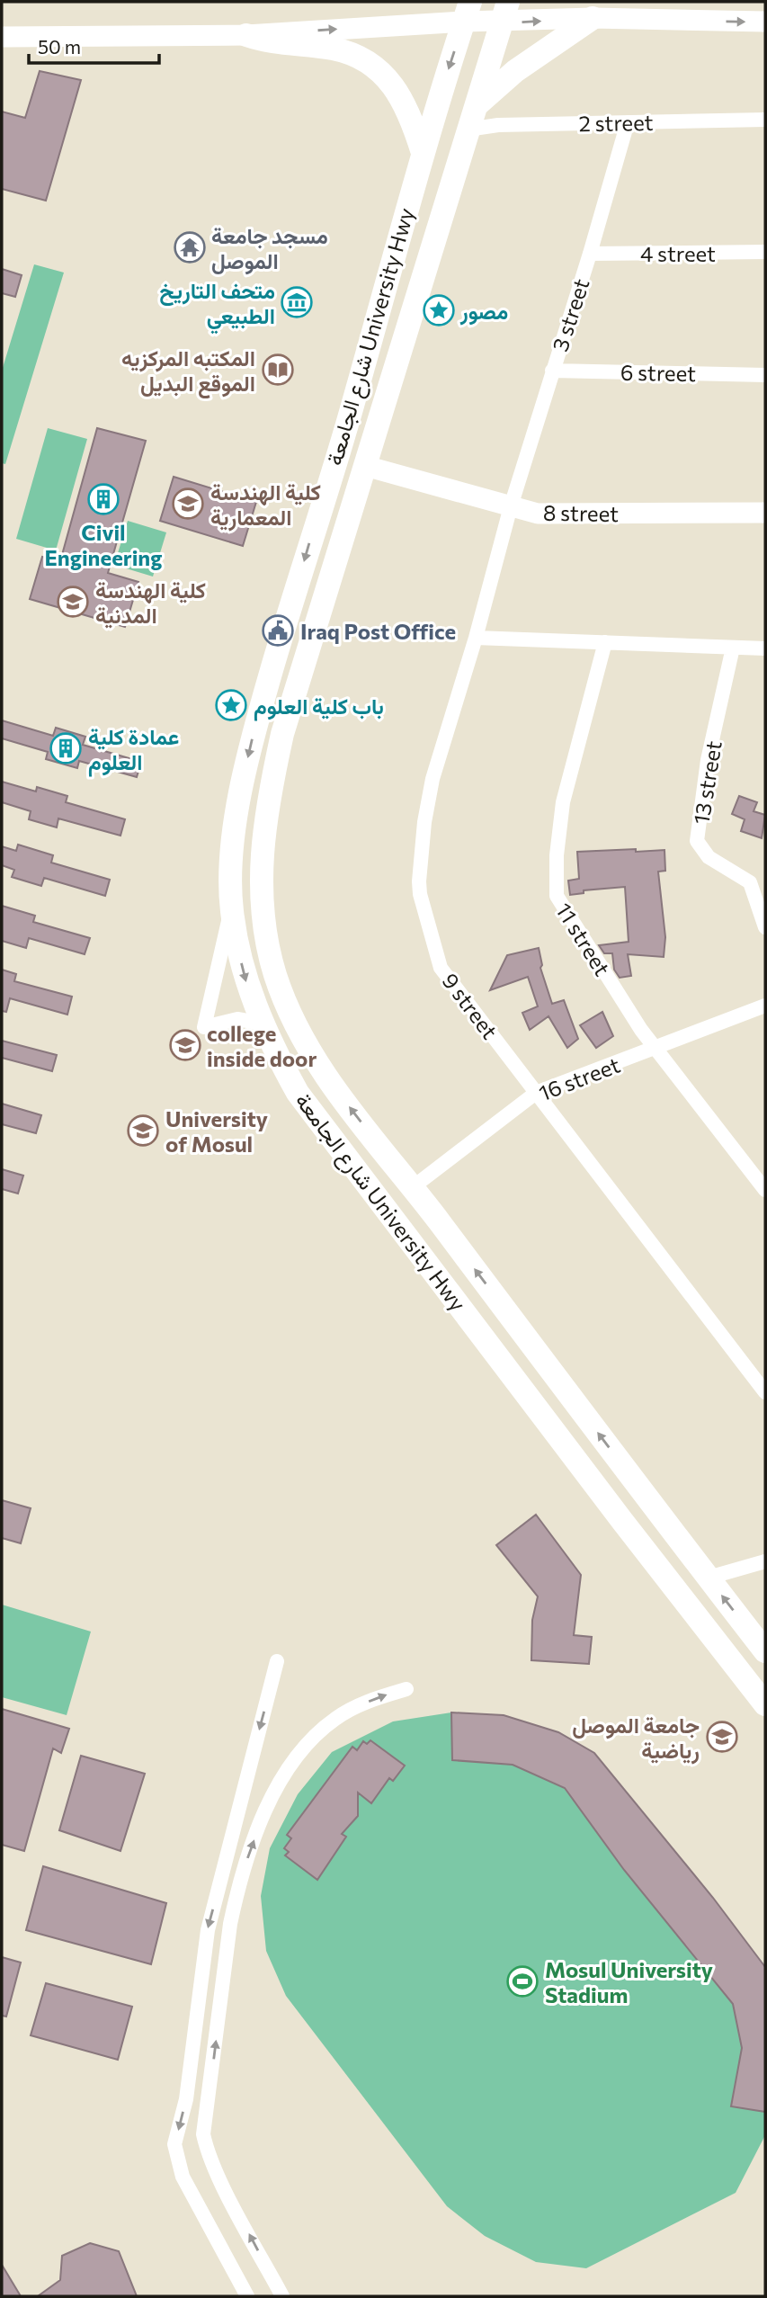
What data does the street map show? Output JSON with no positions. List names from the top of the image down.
{
  "streets": {
    "main road": ["شارع الجامعة University Hwy", "8 street"],
    "street": [
      "2 street",
      "4 street",
      "3 street",
      "6 street",
      "13 street",
      "11 street",
      "9 street",
      "16 street"
    ]
  },
  "crossings": [
    ["2 street", "3 street"],
    ["2 street", "شارع الجامعة University Hwy"],
    ["4 street", "3 street"],
    ["3 street", "6 street"],
    ["3 street", "8 street"],
    ["3 street", "9 street"],
    ["شارع الجامعة University Hwy", "8 street"],
    ["شارع الجامعة University Hwy", "16 street"],
    ["8 street", "9 street"],
    ["11 street", "16 street"],
    ["9 street", "16 street"]
  ],
  "places": {
    "temple": ["مسجد جامعة الموصل"],
    "museum": ["متحف التاريخ الطبيعي"],
    "place": ["مصور", "باب كلية العلوم"],
    "library": ["المكتبه المركزيه الموقع البديل"],
    "building": ["Civil Engineering", "عمادة كلية العلوم"],
    "school or university": [
      "كلية الهندسة المعمارية",
      "كلية الهندسة المدنية",
      "college inside door",
      "University of Mosul",
      "جامعة الموصل رياضية"
    ],
    "public building": ["Iraq Post Office"],
    "sports": ["Mosul University Stadium"]
  },
  "scale_bar": "50 m"
}
